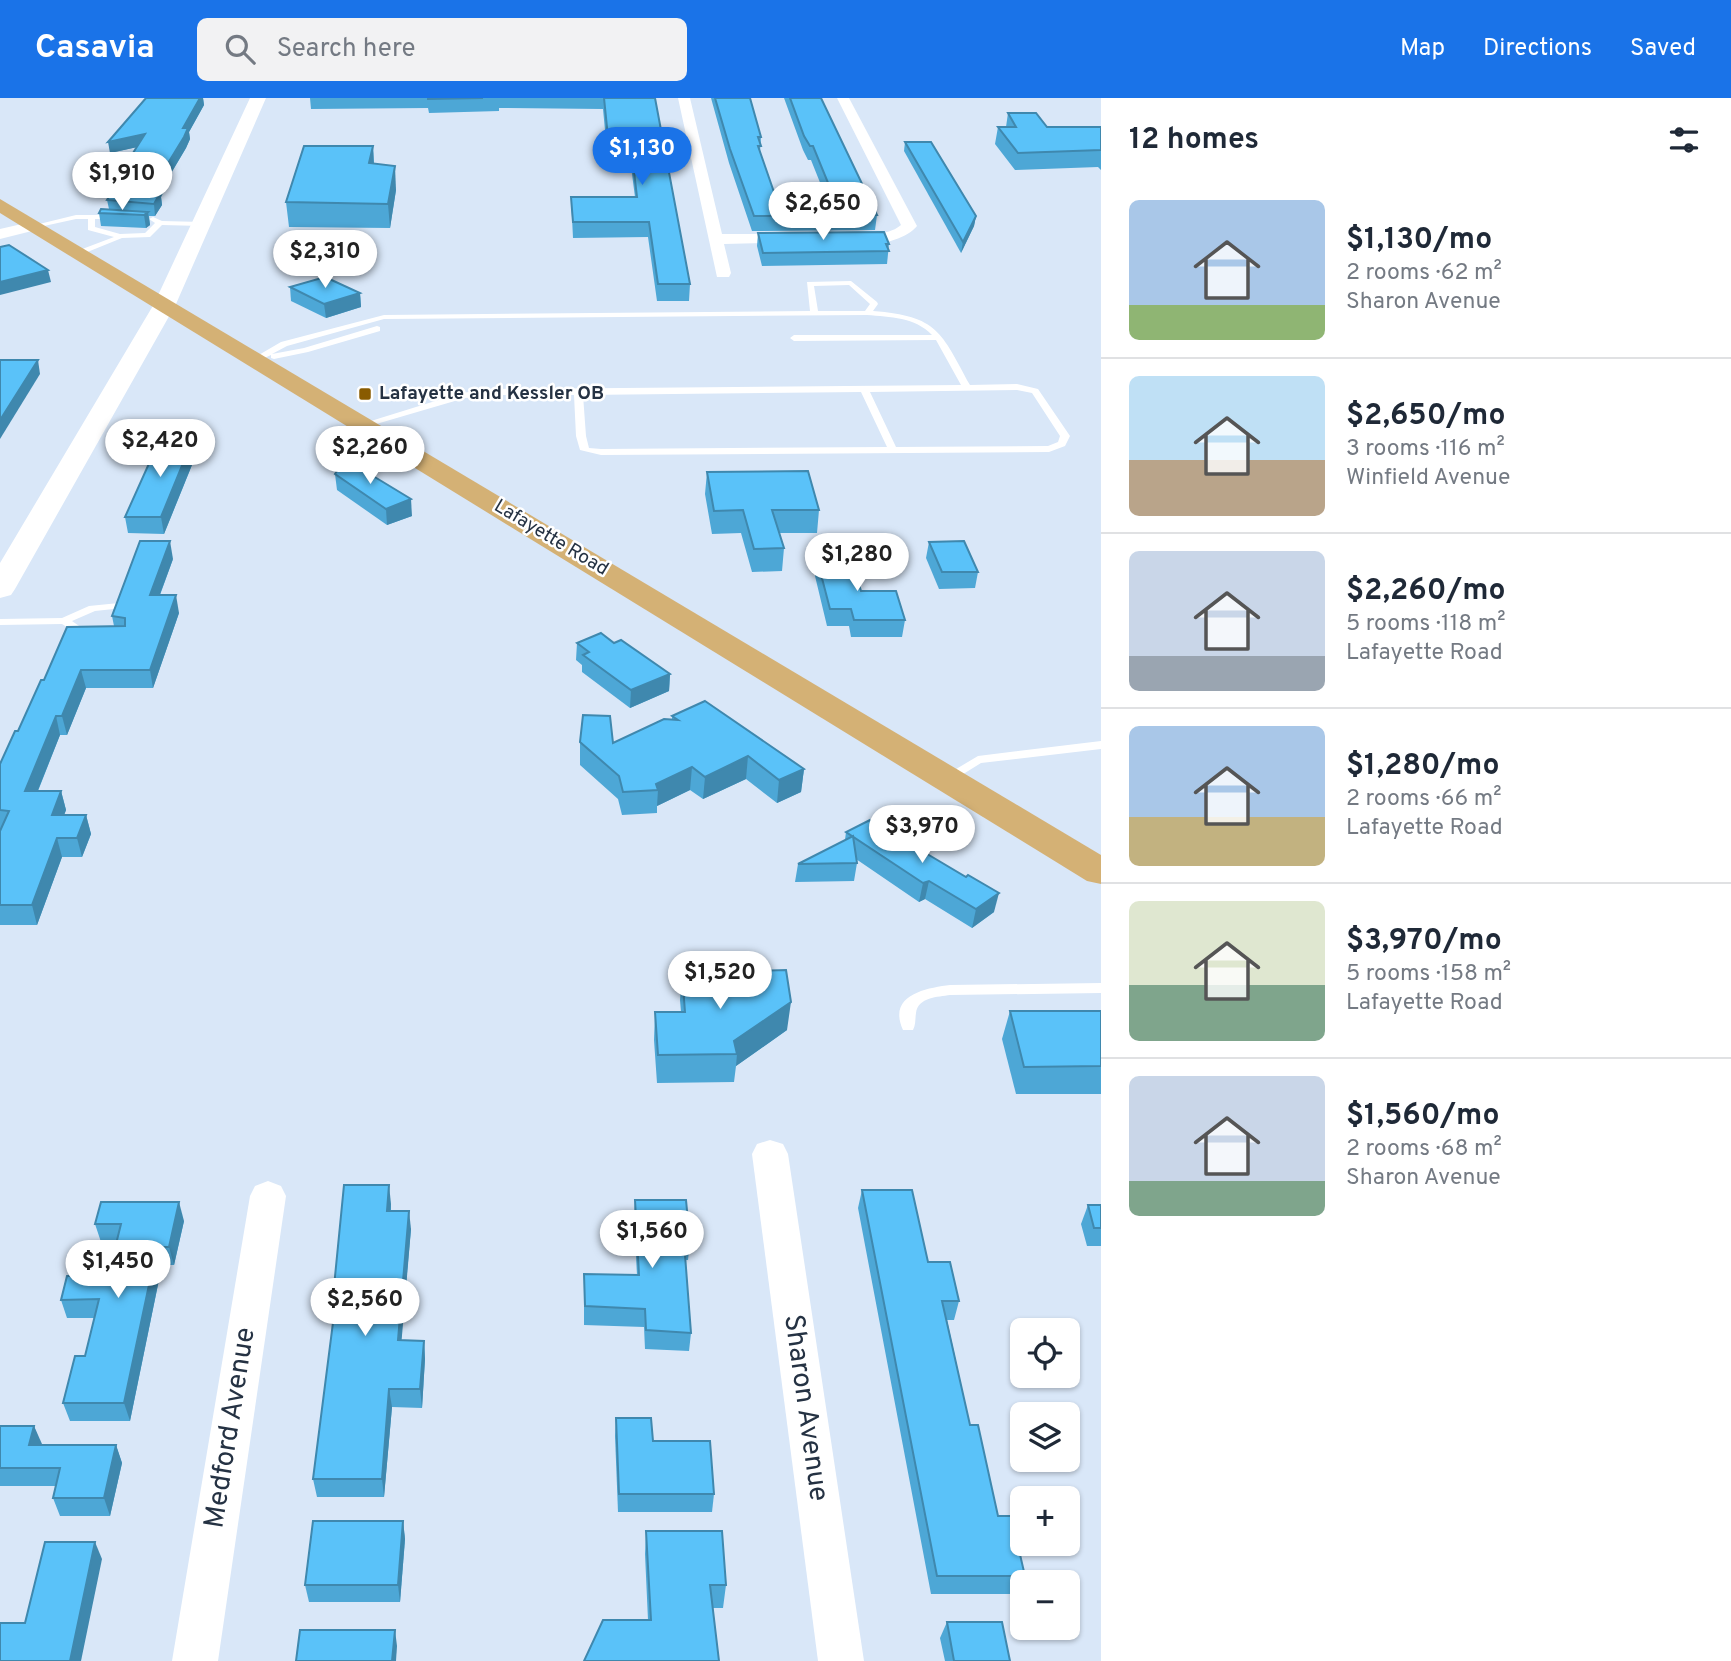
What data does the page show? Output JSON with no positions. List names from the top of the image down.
{
  "streets": {
    "main road": ["Lafayette Road"],
    "street": ["Sharon Avenue", "Medford Avenue"]
  },
  "places": {
    "transit": ["Lafayette and Kessler OB"]
  },
  "page": {
    "header": "Casavia",
    "search": "Search here",
    "nav": ["Map", "Directions", "Saved"],
    "heading": "12 homes",
    "price": [
      "$1,130",
      "$1,910",
      "$2,650",
      "$2,310",
      "$2,420",
      "$2,260",
      "$1,280",
      "$3,970",
      "$1,520",
      "$1,560",
      "$1,450",
      "$2,560"
    ],
    "list": [
      {
        "name": "$1,130/mo",
        "note": "2 rooms · 62 m² · Sharon Avenue"
      },
      {
        "name": "$2,650/mo",
        "note": "3 rooms · 116 m² · Winfield Avenue"
      },
      {
        "name": "$2,260/mo",
        "note": "5 rooms · 118 m² · Lafayette Road"
      },
      {
        "name": "$1,280/mo",
        "note": "2 rooms · 66 m² · Lafayette Road"
      },
      {
        "name": "$3,970/mo",
        "note": "5 rooms · 158 m² · Lafayette Road"
      },
      {
        "name": "$1,560/mo",
        "note": "2 rooms · 68 m² · Sharon Avenue"
      }
    ],
    "map_buttons": ["+", "−"]
  }
}
